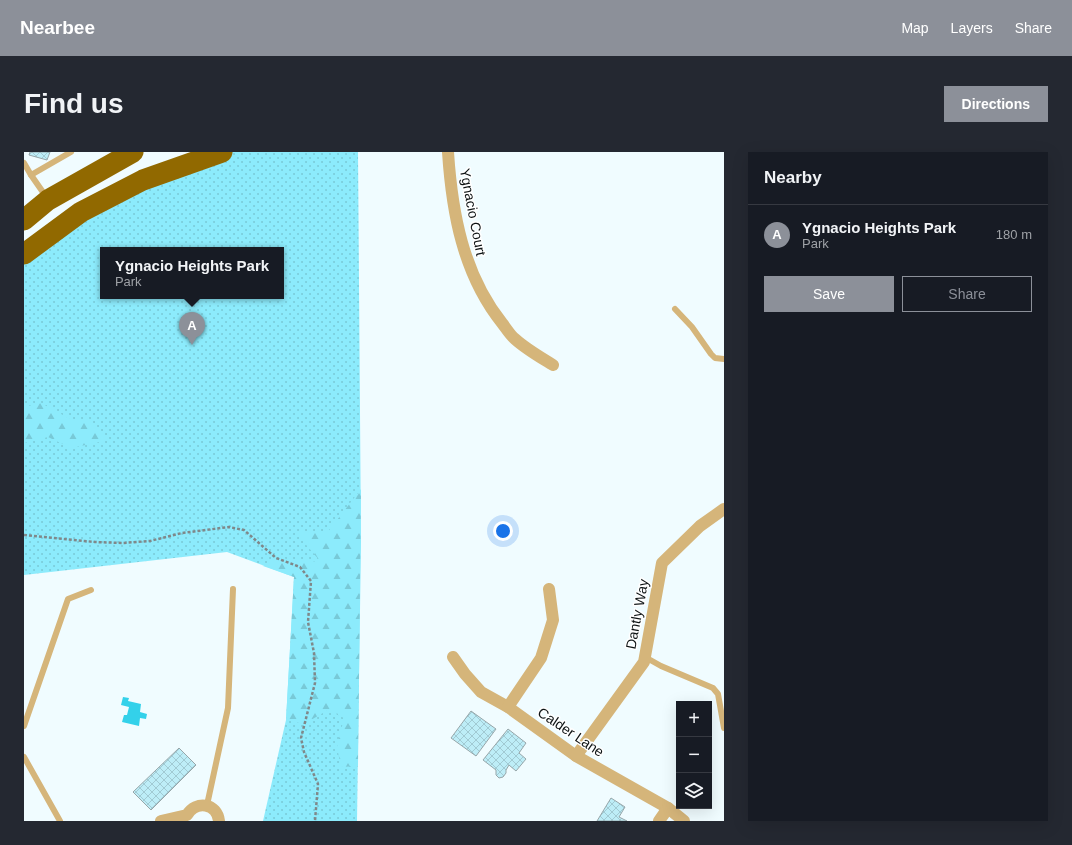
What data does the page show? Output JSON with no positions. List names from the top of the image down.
{
  "streets": {
    "street": ["Ygnacio Court", "Dantly Way", "Calder Lane"]
  },
  "crossings": [
    ["Dantly Way", "Calder Lane"]
  ],
  "page": {
    "header": "Nearbee",
    "nav": ["Map", "Layers", "Share"],
    "buttons": [
      "Directions",
      ["Save", "Share"]
    ],
    "title": "Find us",
    "heading": "Nearby",
    "list": [
      {
        "mark": "A",
        "name": "Ygnacio Heights Park",
        "note": "Park",
        "value": "180 m"
      }
    ],
    "popup": ["Ygnacio Heights Park", "Park"],
    "pins": "A",
    "map_buttons": ["+", "−"]
  }
}
